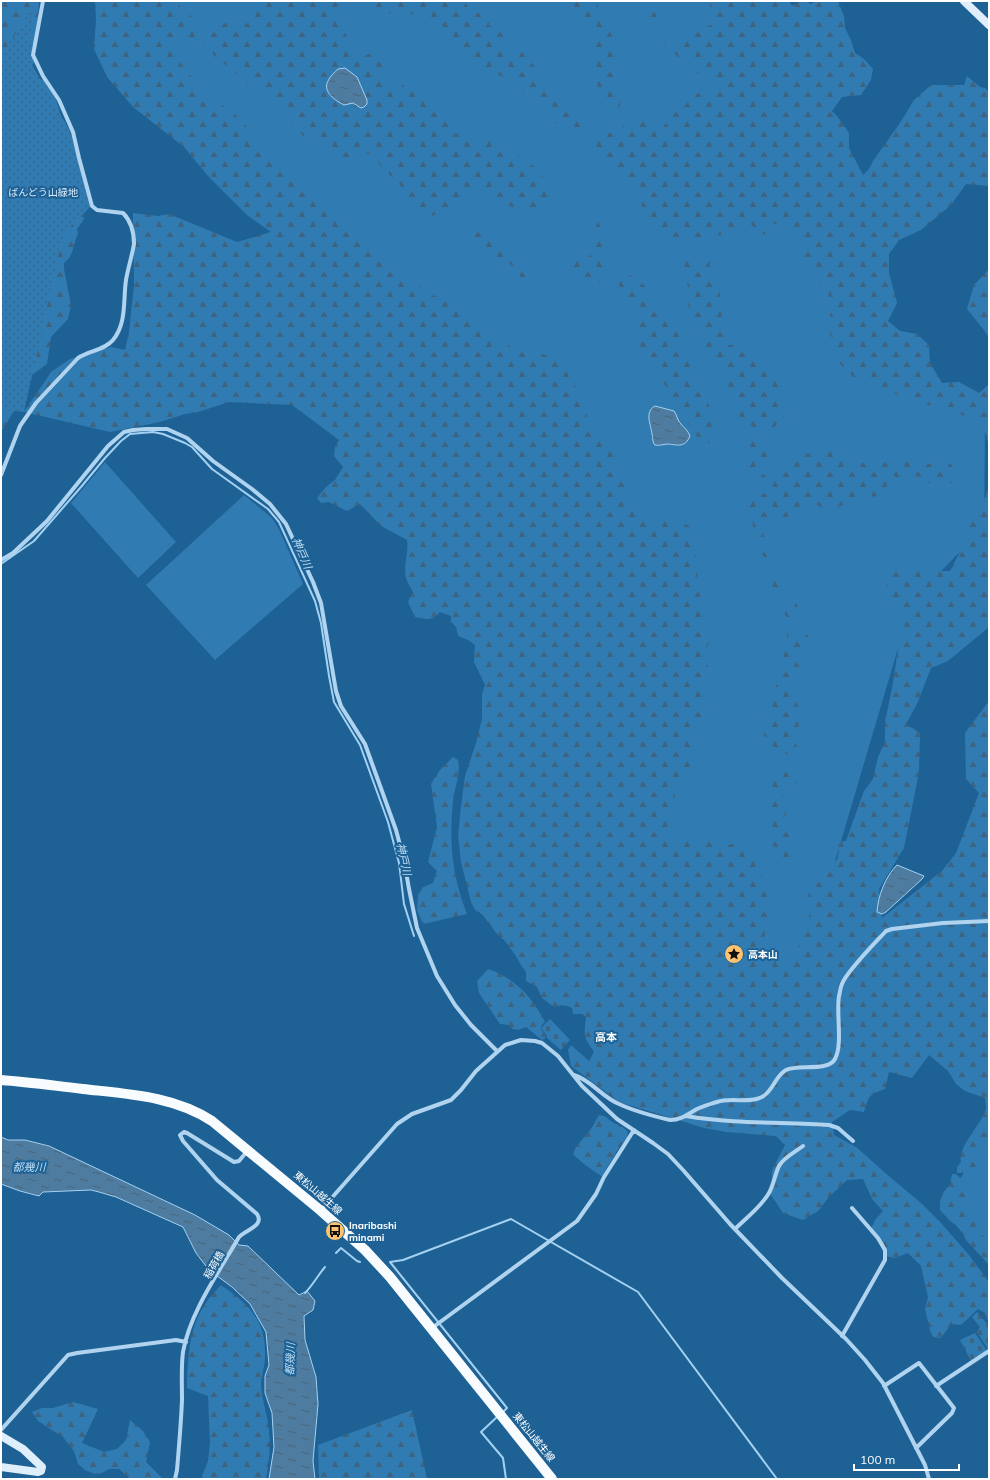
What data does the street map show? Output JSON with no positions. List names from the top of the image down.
{
  "streets": {
    "main road": ["東松山越生線"],
    "street": ["稲荷橋"]
  },
  "crossings": [
    ["東松山越生線", "稲荷橋"]
  ],
  "districts": ["高本"],
  "water": ["神戸川", "都幾川"],
  "parks": ["ばんどう山緑地"],
  "places": {
    "place": ["高本山"],
    "bus stop": ["Inaribashi minami"]
  },
  "scale_bar": "100 m"
}
